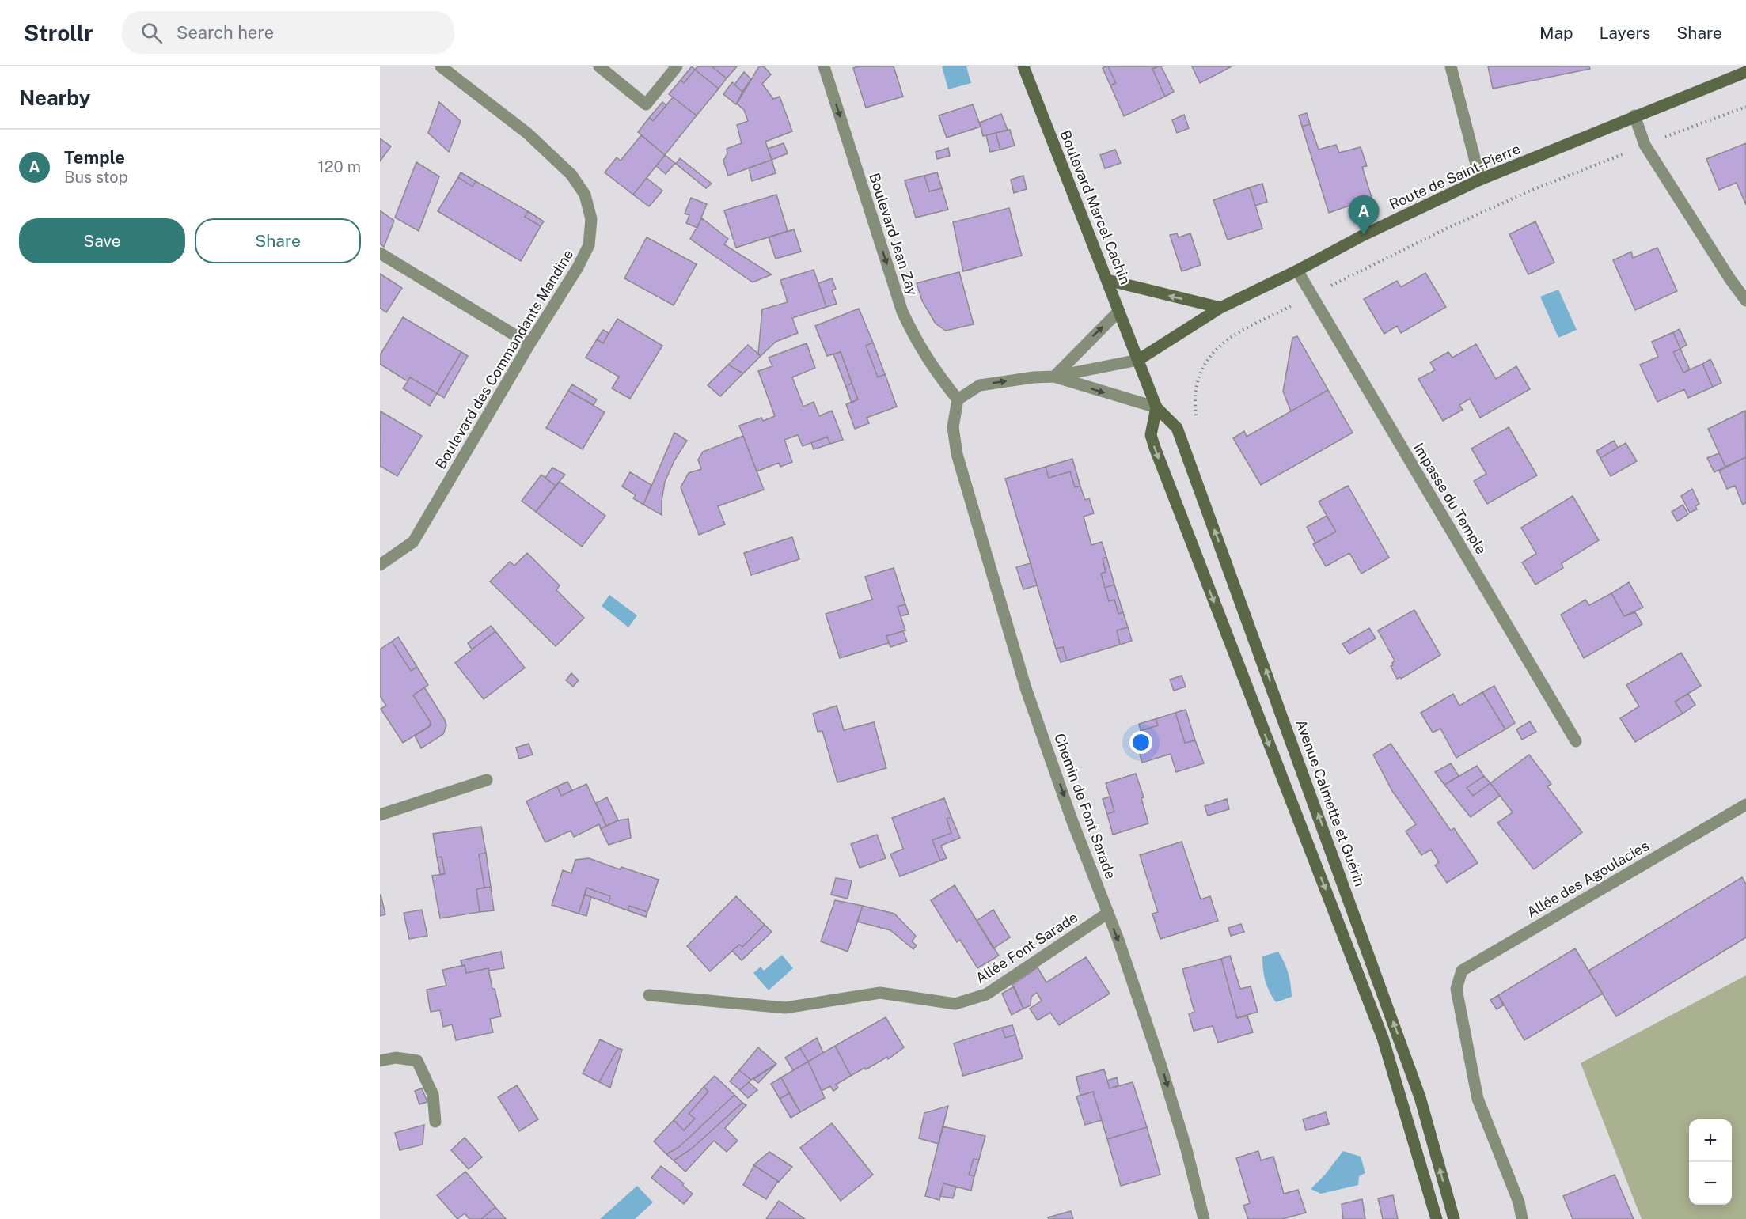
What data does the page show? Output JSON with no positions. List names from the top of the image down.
{
  "streets": {
    "main road": ["Route de Saint-Pierre", "Boulevard Marcel Cachin", "Avenue Calmette et Guérin"],
    "street": [
      "Boulevard Jean Zay",
      "Boulevard des Commandants Mandine",
      "Impasse du Temple",
      "Chemin de Font Sarade",
      "Allée des Agoulacies",
      "Allée Font Sarade"
    ]
  },
  "crossings": [
    ["Route de Saint-Pierre", "Boulevard Marcel Cachin"],
    ["Route de Saint-Pierre", "Impasse du Temple"],
    ["Route de Saint-Pierre", "Avenue Calmette et Guérin"],
    ["Boulevard Marcel Cachin", "Avenue Calmette et Guérin"],
    ["Boulevard Jean Zay", "Chemin de Font Sarade"],
    ["Chemin de Font Sarade", "Allée Font Sarade"]
  ],
  "one_way": ["Boulevard Jean Zay", "Chemin de Font Sarade"],
  "page": {
    "header": "Strollr",
    "search": "Search here",
    "nav": ["Map", "Layers", "Share"],
    "heading": "Nearby",
    "list": [
      {
        "mark": "A",
        "name": "Temple",
        "note": "Bus stop",
        "value": "120 m"
      }
    ],
    "pins": "A",
    "buttons": ["Save", "Share"],
    "map_buttons": ["+", "−"]
  }
}
